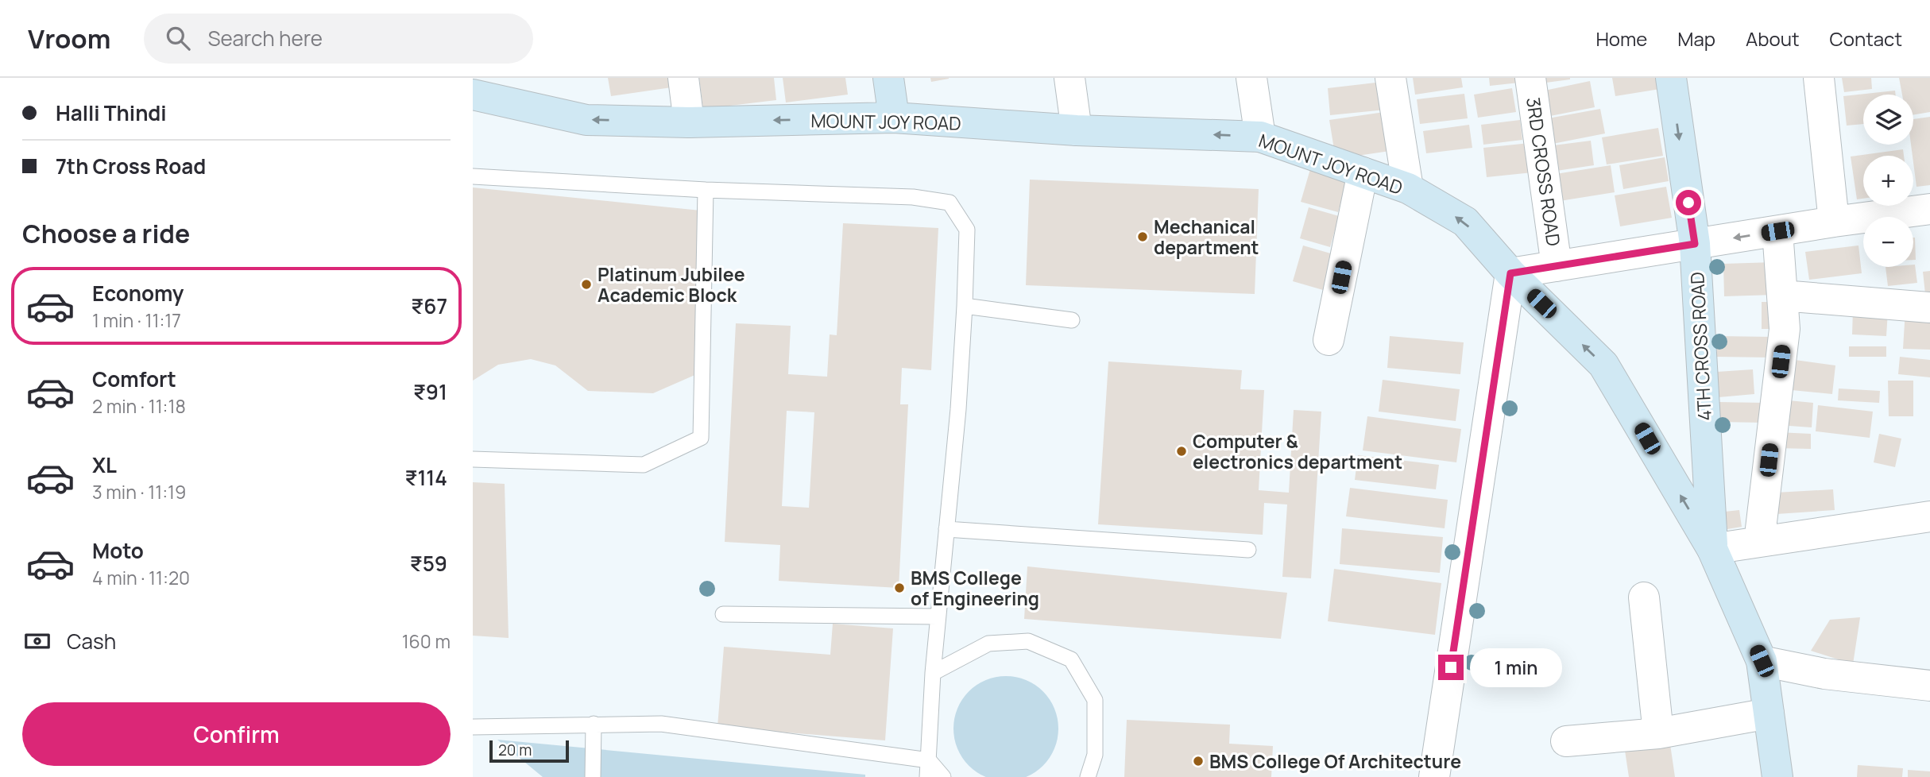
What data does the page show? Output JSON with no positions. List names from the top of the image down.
{
  "streets": {
    "main road": ["MOUNT JOY ROAD", "4TH CROSS ROAD"],
    "street": ["3RD CROSS ROAD"]
  },
  "crossings": [
    ["MOUNT JOY ROAD", "4TH CROSS ROAD"]
  ],
  "one_way": ["MOUNT JOY ROAD", "4TH CROSS ROAD"],
  "places": [
    "Mechanical department",
    "Platinum Jubilee Academic Block",
    "Computer & electronics department",
    "BMS College of Engineering",
    "BMS College Of Architecture"
  ],
  "scale_bar": "20 m",
  "page": {
    "header": "Vroom",
    "search": "Search here",
    "nav": [
      "Home",
      "Map",
      "About",
      "Contact"
    ],
    "banner": ["Halli Thindi", "7th Cross Road"],
    "map_buttons": ["+", "−"],
    "heading": "Choose a ride",
    "list": [
      {
        "name": "Economy",
        "note": "1 min · 11:17",
        "value": "₹67"
      },
      {
        "name": "Comfort",
        "note": "2 min · 11:18",
        "value": "₹91"
      },
      {
        "name": "XL",
        "note": "3 min · 11:19",
        "value": "₹114"
      },
      {
        "name": "Moto",
        "note": "4 min · 11:20",
        "value": "₹59"
      }
    ],
    "pay": ["Cash", "160 m"],
    "bubble": "1 min",
    "buttons": "Confirm",
    "scale": "20 m"
  }
}
